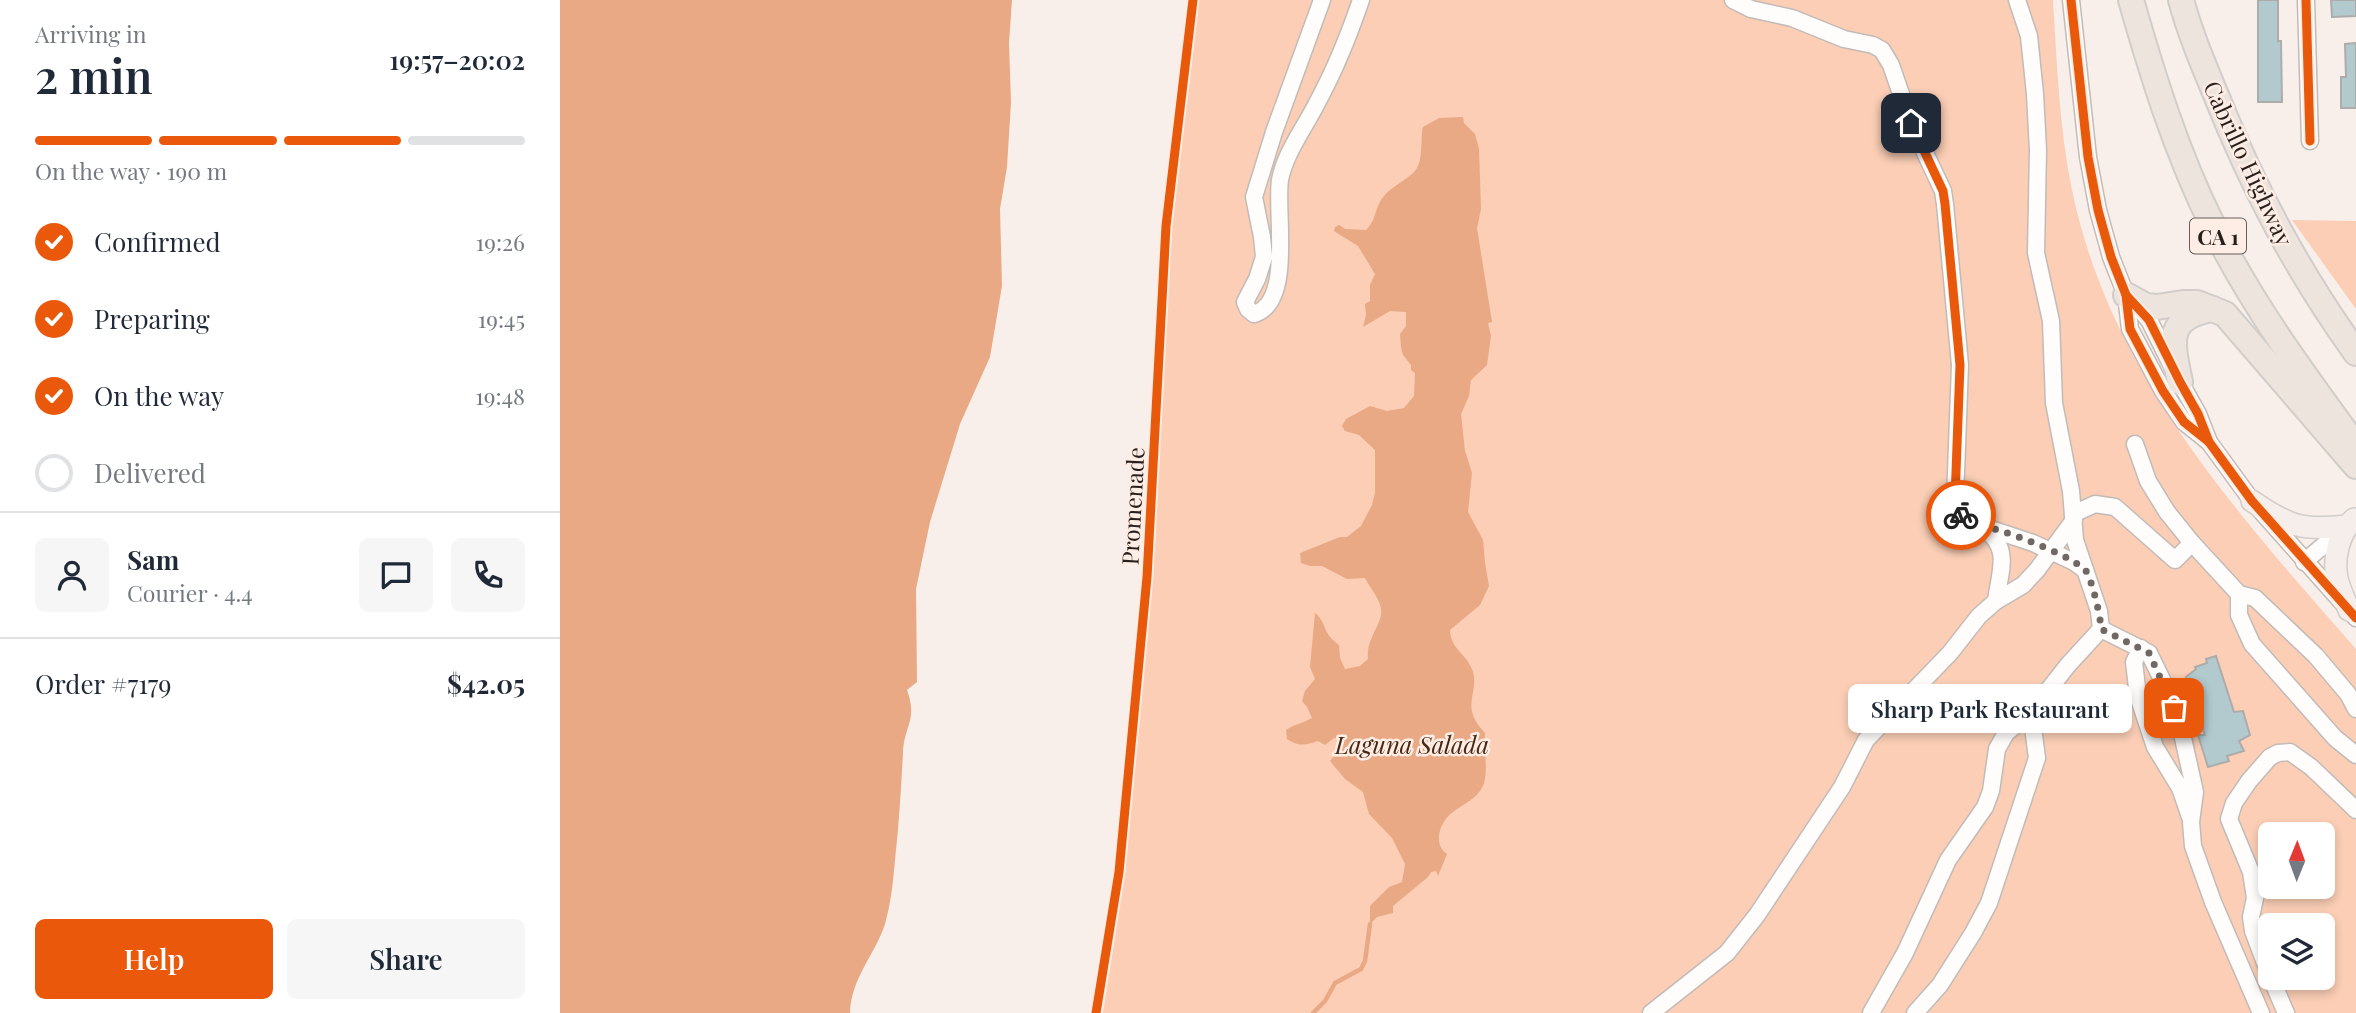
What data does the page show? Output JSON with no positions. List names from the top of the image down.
{
  "streets": {
    "highway": ["Cabrillo Highway", "CA 1"],
    "cycle path": ["Promenade"]
  },
  "water": ["Laguna Salada"],
  "places": ["Sharp Park Restaurant"],
  "north": "top",
  "page": {
    "heading": ["2 min", "Arriving in", "19:57–20:02"],
    "panel": [
      "Sam",
      "Courier · 4.4",
      "Order #7179",
      "$42.05"
    ],
    "bar": "On the way · 190 m",
    "list": [
      ["Confirmed", "19:26"],
      ["Preparing", "19:45"],
      ["On the way", "19:48"],
      "Delivered"
    ],
    "bubble": "Sharp Park Restaurant",
    "buttons": ["Help", "Share"]
  }
}
